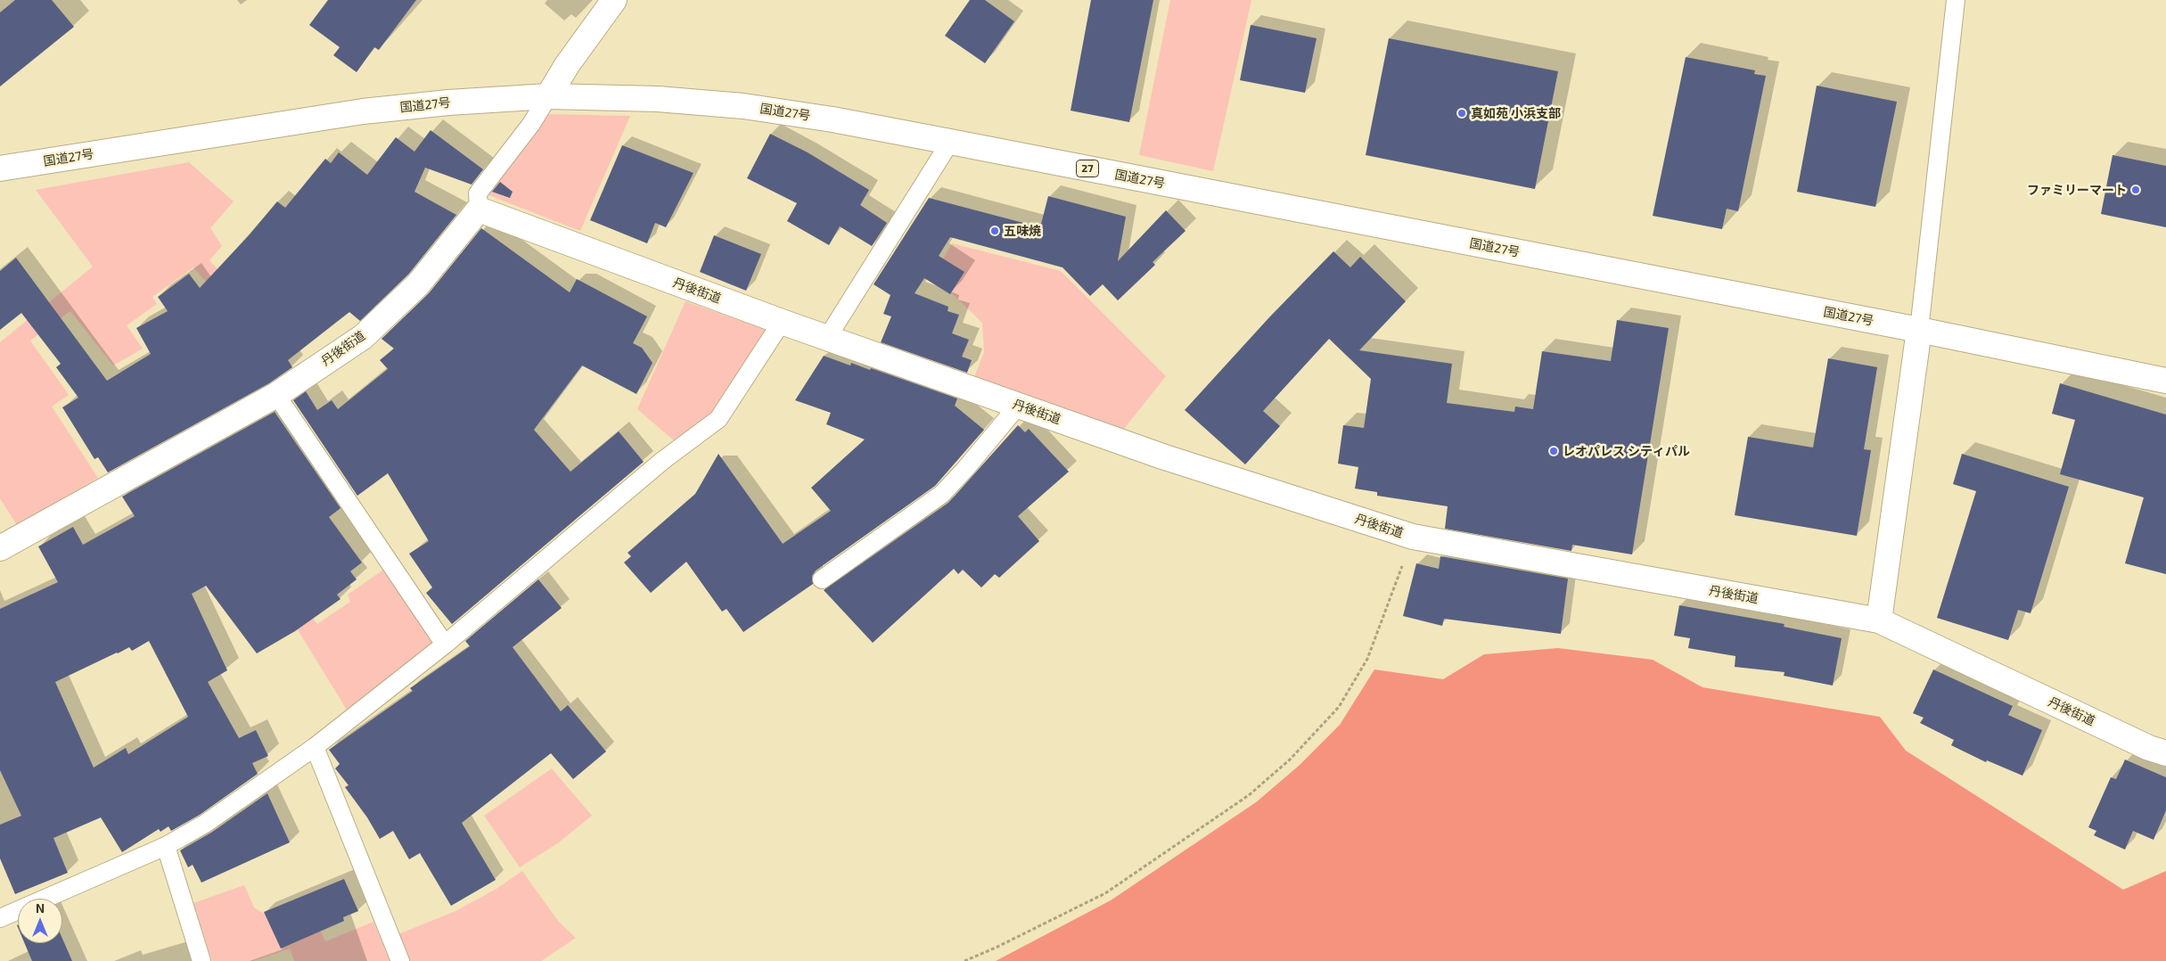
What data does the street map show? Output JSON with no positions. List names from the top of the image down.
{
  "streets": {
    "main road": ["国道27号", "27", "丹後街道"]
  },
  "places": [
    "真如苑 小浜支部",
    "ファミリーマート",
    "五味焼",
    "レオパレス シティパル"
  ],
  "north": "top"
}
